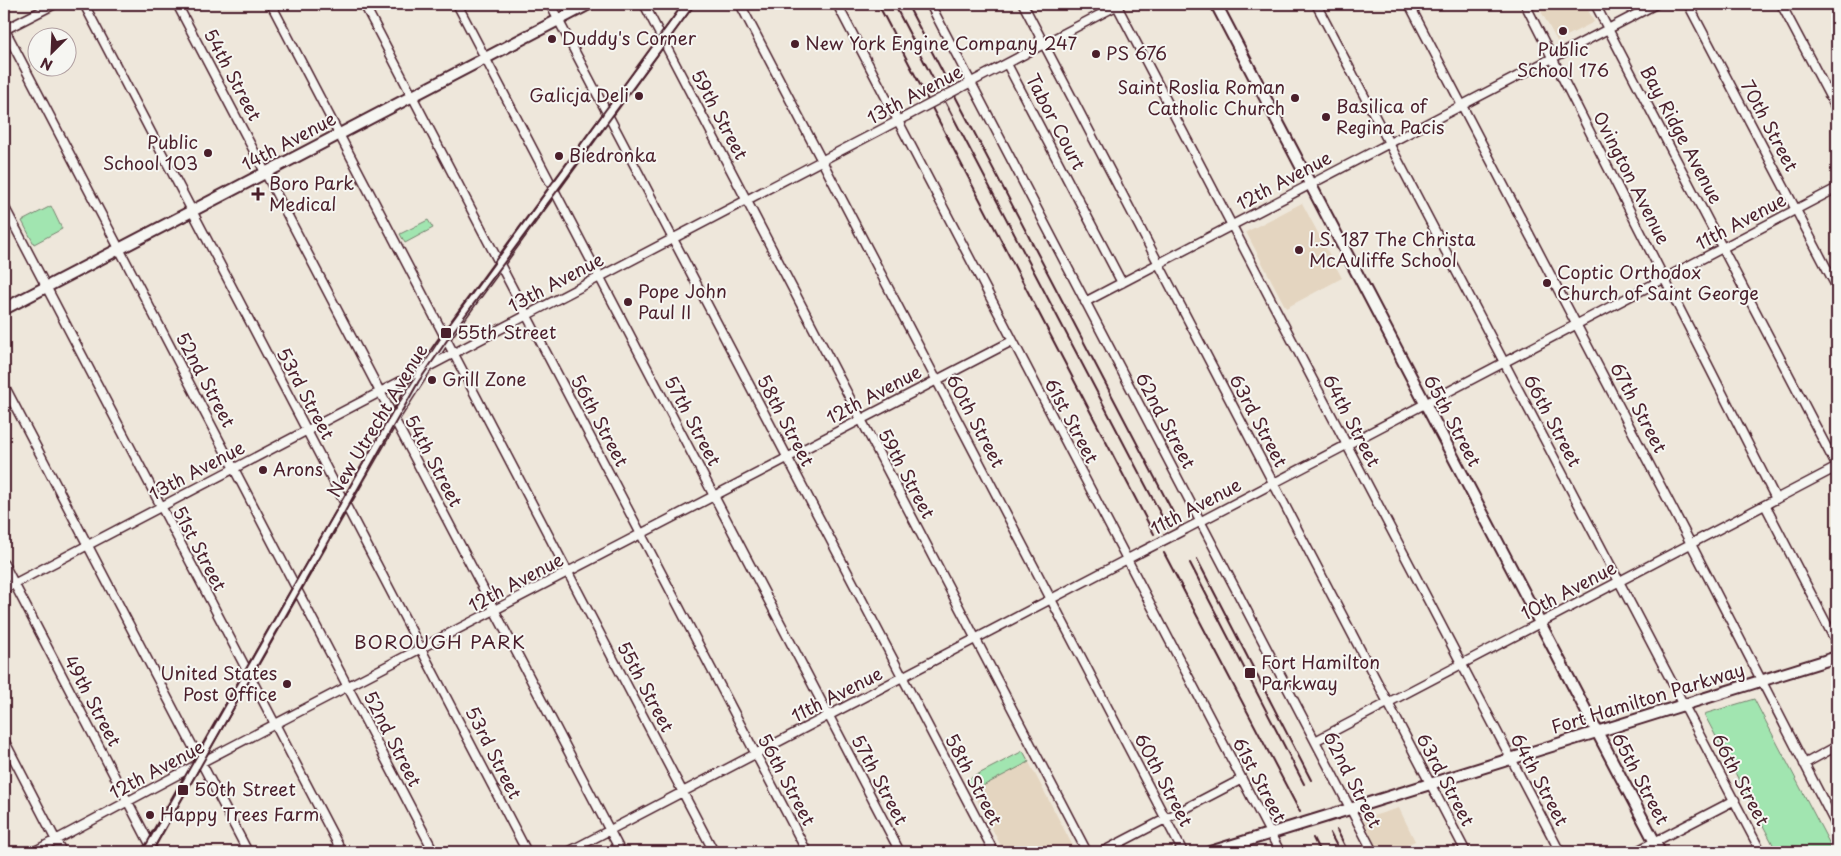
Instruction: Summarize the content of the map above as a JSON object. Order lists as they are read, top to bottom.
{
  "streets": {
    "main road": ["14th Avenue", "65th Street", "Fort Hamilton Parkway"],
    "street": [
      "54th Street",
      "13th Avenue",
      "59th Street",
      "Tabor Court",
      "70th Street",
      "Bay Ridge Avenue",
      "Ovington Avenue",
      "12th Avenue",
      "11th Avenue",
      "52nd Street",
      "53rd Street",
      "67th Street",
      "New Utrecht Avenue",
      "56th Street",
      "57th Street",
      "58th Street",
      "60th Street",
      "61st Street",
      "62nd Street",
      "63rd Street",
      "64th Street",
      "66th Street",
      "51st Street",
      "10th Avenue",
      "55th Street",
      "49th Street"
    ]
  },
  "crossings": [
    ["54th Street", "13th Avenue"],
    ["54th Street", "14th Avenue"],
    ["54th Street", "12th Avenue"],
    ["54th Street", "11th Avenue"],
    ["54th Street", "New Utrecht Avenue"],
    ["13th Avenue", "59th Street"],
    ["13th Avenue", "Tabor Court"],
    ["13th Avenue", "52nd Street"],
    ["13th Avenue", "53rd Street"],
    ["13th Avenue", "New Utrecht Avenue"],
    ["13th Avenue", "56th Street"],
    ["13th Avenue", "57th Street"],
    ["13th Avenue", "58th Street"],
    ["13th Avenue", "60th Street"],
    ["13th Avenue", "61st Street"],
    ["13th Avenue", "62nd Street"],
    ["13th Avenue", "63rd Street"],
    ["13th Avenue", "64th Street"],
    ["13th Avenue", "51st Street"],
    ["13th Avenue", "55th Street"],
    ["13th Avenue", "49th Street"],
    ["59th Street", "12th Avenue"],
    ["59th Street", "11th Avenue"],
    ["59th Street", "New Utrecht Avenue"],
    ["Tabor Court", "12th Avenue"],
    ["70th Street", "11th Avenue"],
    ["Bay Ridge Avenue", "12th Avenue"],
    ["Bay Ridge Avenue", "11th Avenue"],
    ["Bay Ridge Avenue", "10th Avenue"],
    ["14th Avenue", "52nd Street"],
    ["14th Avenue", "53rd Street"],
    ["14th Avenue", "56th Street"],
    ["14th Avenue", "57th Street"],
    ["14th Avenue", "58th Street"],
    ["14th Avenue", "51st Street"],
    ["14th Avenue", "55th Street"],
    ["Ovington Avenue", "12th Avenue"],
    ["Ovington Avenue", "11th Avenue"],
    ["Ovington Avenue", "10th Avenue"],
    ["12th Avenue", "52nd Street"],
    ["12th Avenue", "53rd Street"],
    ["12th Avenue", "67th Street"],
    ["12th Avenue", "New Utrecht Avenue"],
    ["12th Avenue", "56th Street"],
    ["12th Avenue", "57th Street"],
    ["12th Avenue", "58th Street"],
    ["12th Avenue", "60th Street"],
    ["12th Avenue", "61st Street"],
    ["12th Avenue", "62nd Street"],
    ["12th Avenue", "63rd Street"],
    ["12th Avenue", "64th Street"],
    ["12th Avenue", "65th Street"],
    ["12th Avenue", "66th Street"],
    ["12th Avenue", "51st Street"],
    ["12th Avenue", "55th Street"],
    ["12th Avenue", "49th Street"],
    ["11th Avenue", "67th Street"],
    ["11th Avenue", "56th Street"],
    ["11th Avenue", "57th Street"],
    ["11th Avenue", "58th Street"],
    ["11th Avenue", "60th Street"],
    ["11th Avenue", "61st Street"],
    ["11th Avenue", "62nd Street"],
    ["11th Avenue", "63rd Street"],
    ["11th Avenue", "64th Street"],
    ["11th Avenue", "65th Street"],
    ["11th Avenue", "66th Street"],
    ["11th Avenue", "55th Street"],
    ["52nd Street", "New Utrecht Avenue"],
    ["53rd Street", "New Utrecht Avenue"],
    ["67th Street", "10th Avenue"],
    ["67th Street", "Fort Hamilton Parkway"],
    ["New Utrecht Avenue", "56th Street"],
    ["New Utrecht Avenue", "57th Street"],
    ["New Utrecht Avenue", "58th Street"],
    ["New Utrecht Avenue", "51st Street"],
    ["New Utrecht Avenue", "55th Street"],
    ["New Utrecht Avenue", "49th Street"],
    ["61st Street", "Fort Hamilton Parkway"],
    ["62nd Street", "10th Avenue"],
    ["62nd Street", "Fort Hamilton Parkway"],
    ["63rd Street", "10th Avenue"],
    ["63rd Street", "Fort Hamilton Parkway"],
    ["64th Street", "10th Avenue"],
    ["64th Street", "Fort Hamilton Parkway"],
    ["65th Street", "10th Avenue"],
    ["65th Street", "Fort Hamilton Parkway"],
    ["66th Street", "10th Avenue"],
    ["66th Street", "Fort Hamilton Parkway"]
  ],
  "districts": ["BOROUGH PARK"],
  "places": {
    "other": [
      "Public School 176",
      "Duddy's Corner",
      "New York Engine Company 247",
      "PS 676",
      "Galicja Deli",
      "Saint Roslia Roman Catholic Church",
      "Basilica of Regina Pacis",
      "Public School 103",
      "Biedronka",
      "I.S. 187 The Christa McAuliffe School",
      "Coptic Orthodox Church of Saint George",
      "Pope John Paul II",
      "Grill Zone",
      "Arons",
      "United States Post Office",
      "Happy Trees Farm"
    ],
    "health": ["Boro Park Medical"],
    "transit": ["55th Street", "Fort Hamilton Parkway", "50th Street"]
  },
  "north": "bottom left"
}
